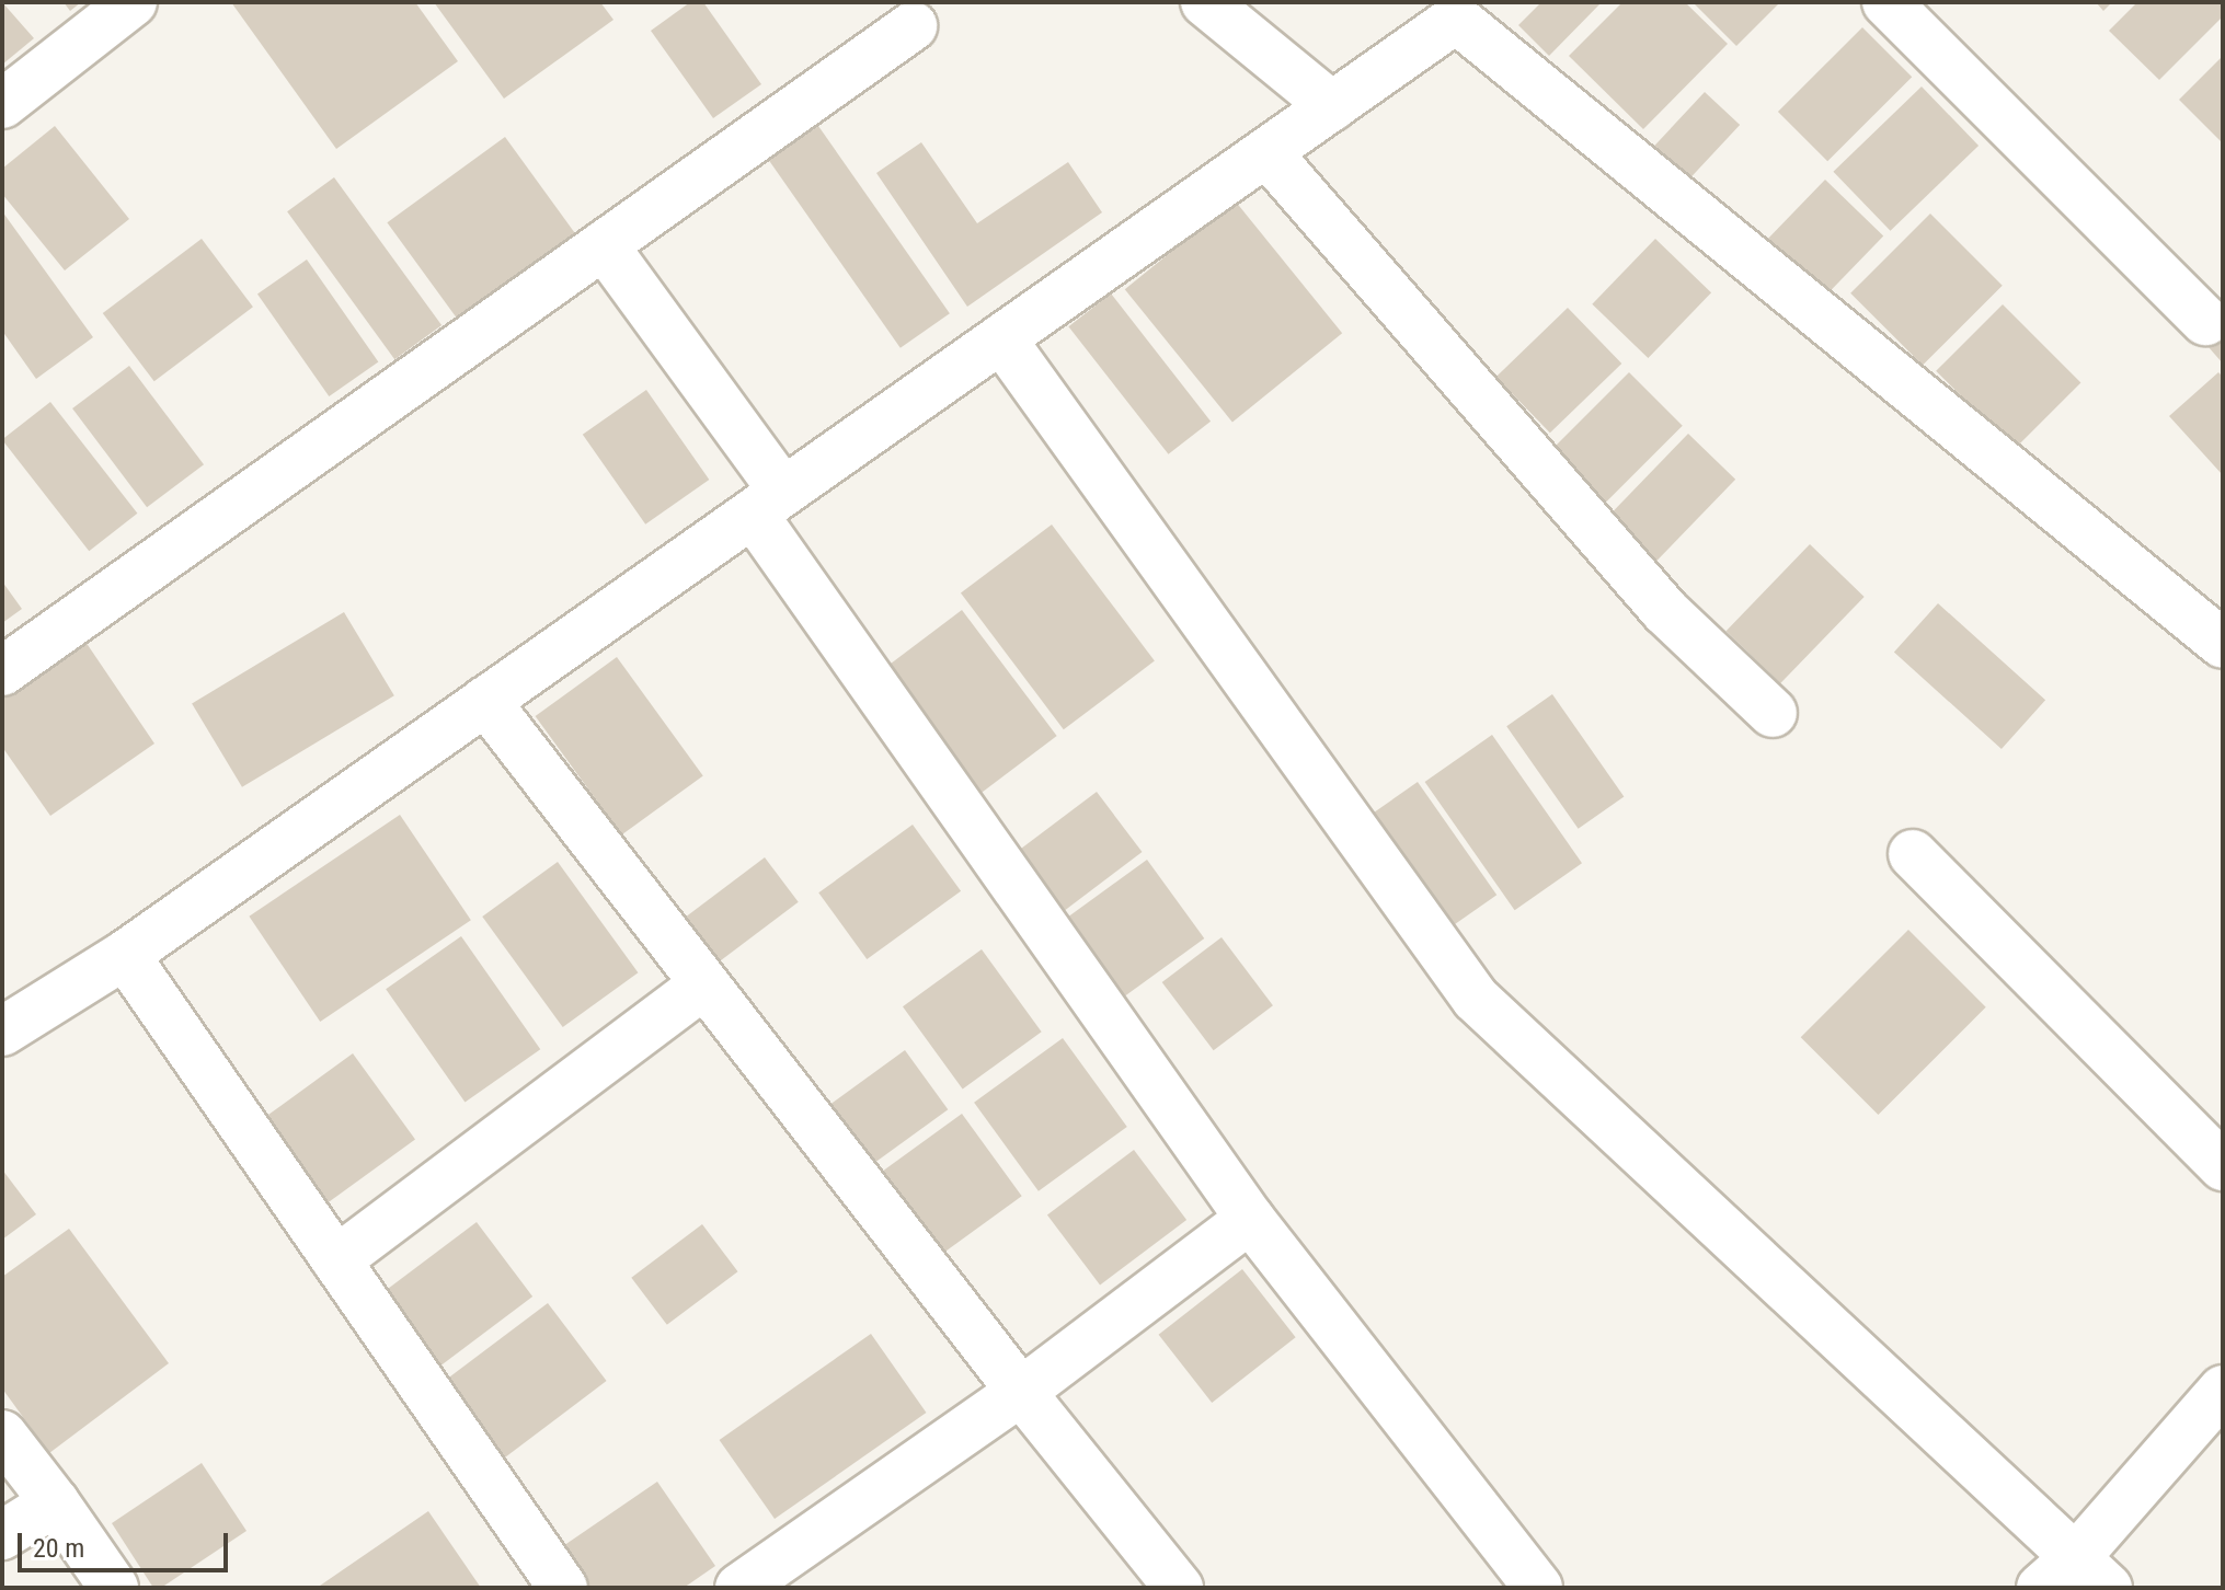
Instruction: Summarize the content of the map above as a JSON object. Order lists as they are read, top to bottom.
{
  "scale_bar": "20 m"
}
